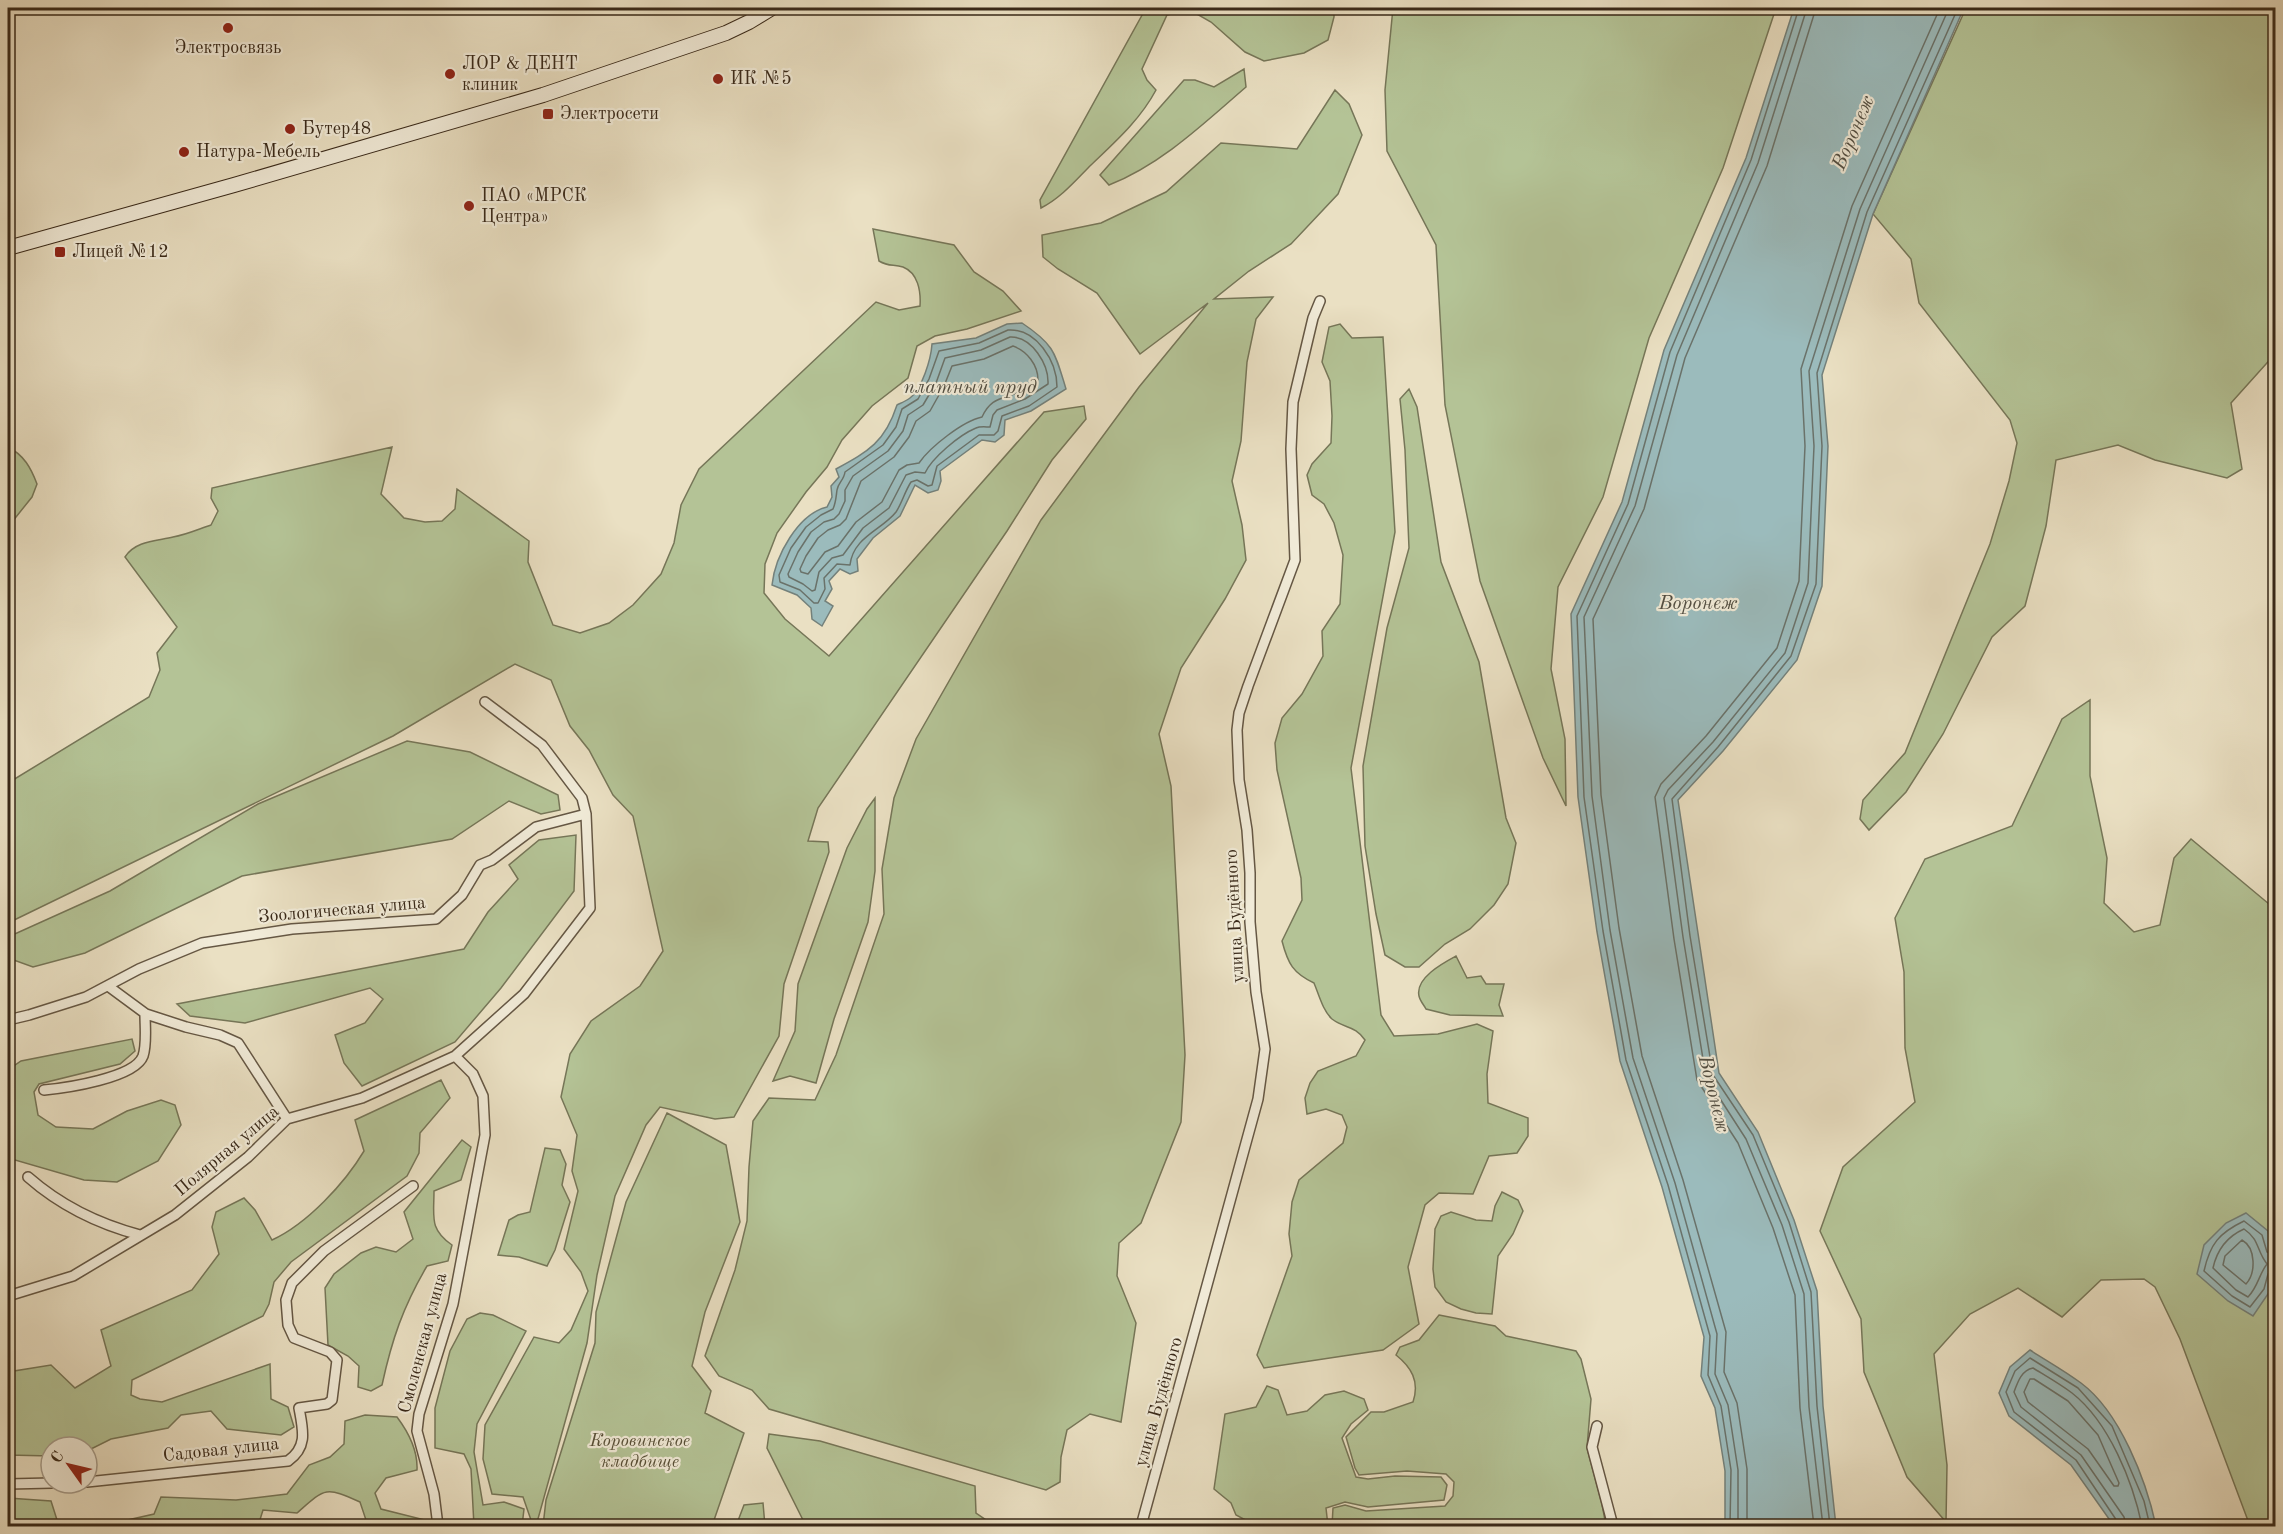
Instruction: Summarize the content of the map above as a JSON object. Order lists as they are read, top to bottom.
{
  "streets": {
    "street": [
      "Зоологическая улица",
      "улица Будённого",
      "Полярная улица",
      "Смоленская улица",
      "Садовая улица"
    ]
  },
  "crossings": [
    ["Зоологическая улица", "Полярная улица"],
    ["Полярная улица", "Смоленская улица"]
  ],
  "water": ["Воронеж", "платный пруд"],
  "parks": ["Коровинское кладбище"],
  "places": {
    "other": [
      "Электросвязь",
      "ЛОР & ДЕНТ клиник",
      "ИК №5",
      "Бутер48",
      "Натура-Мебель",
      "ПАО «МРСК Центра»"
    ],
    "transit": ["Электросети", "Лицей №12"]
  },
  "north": "top left"
}
